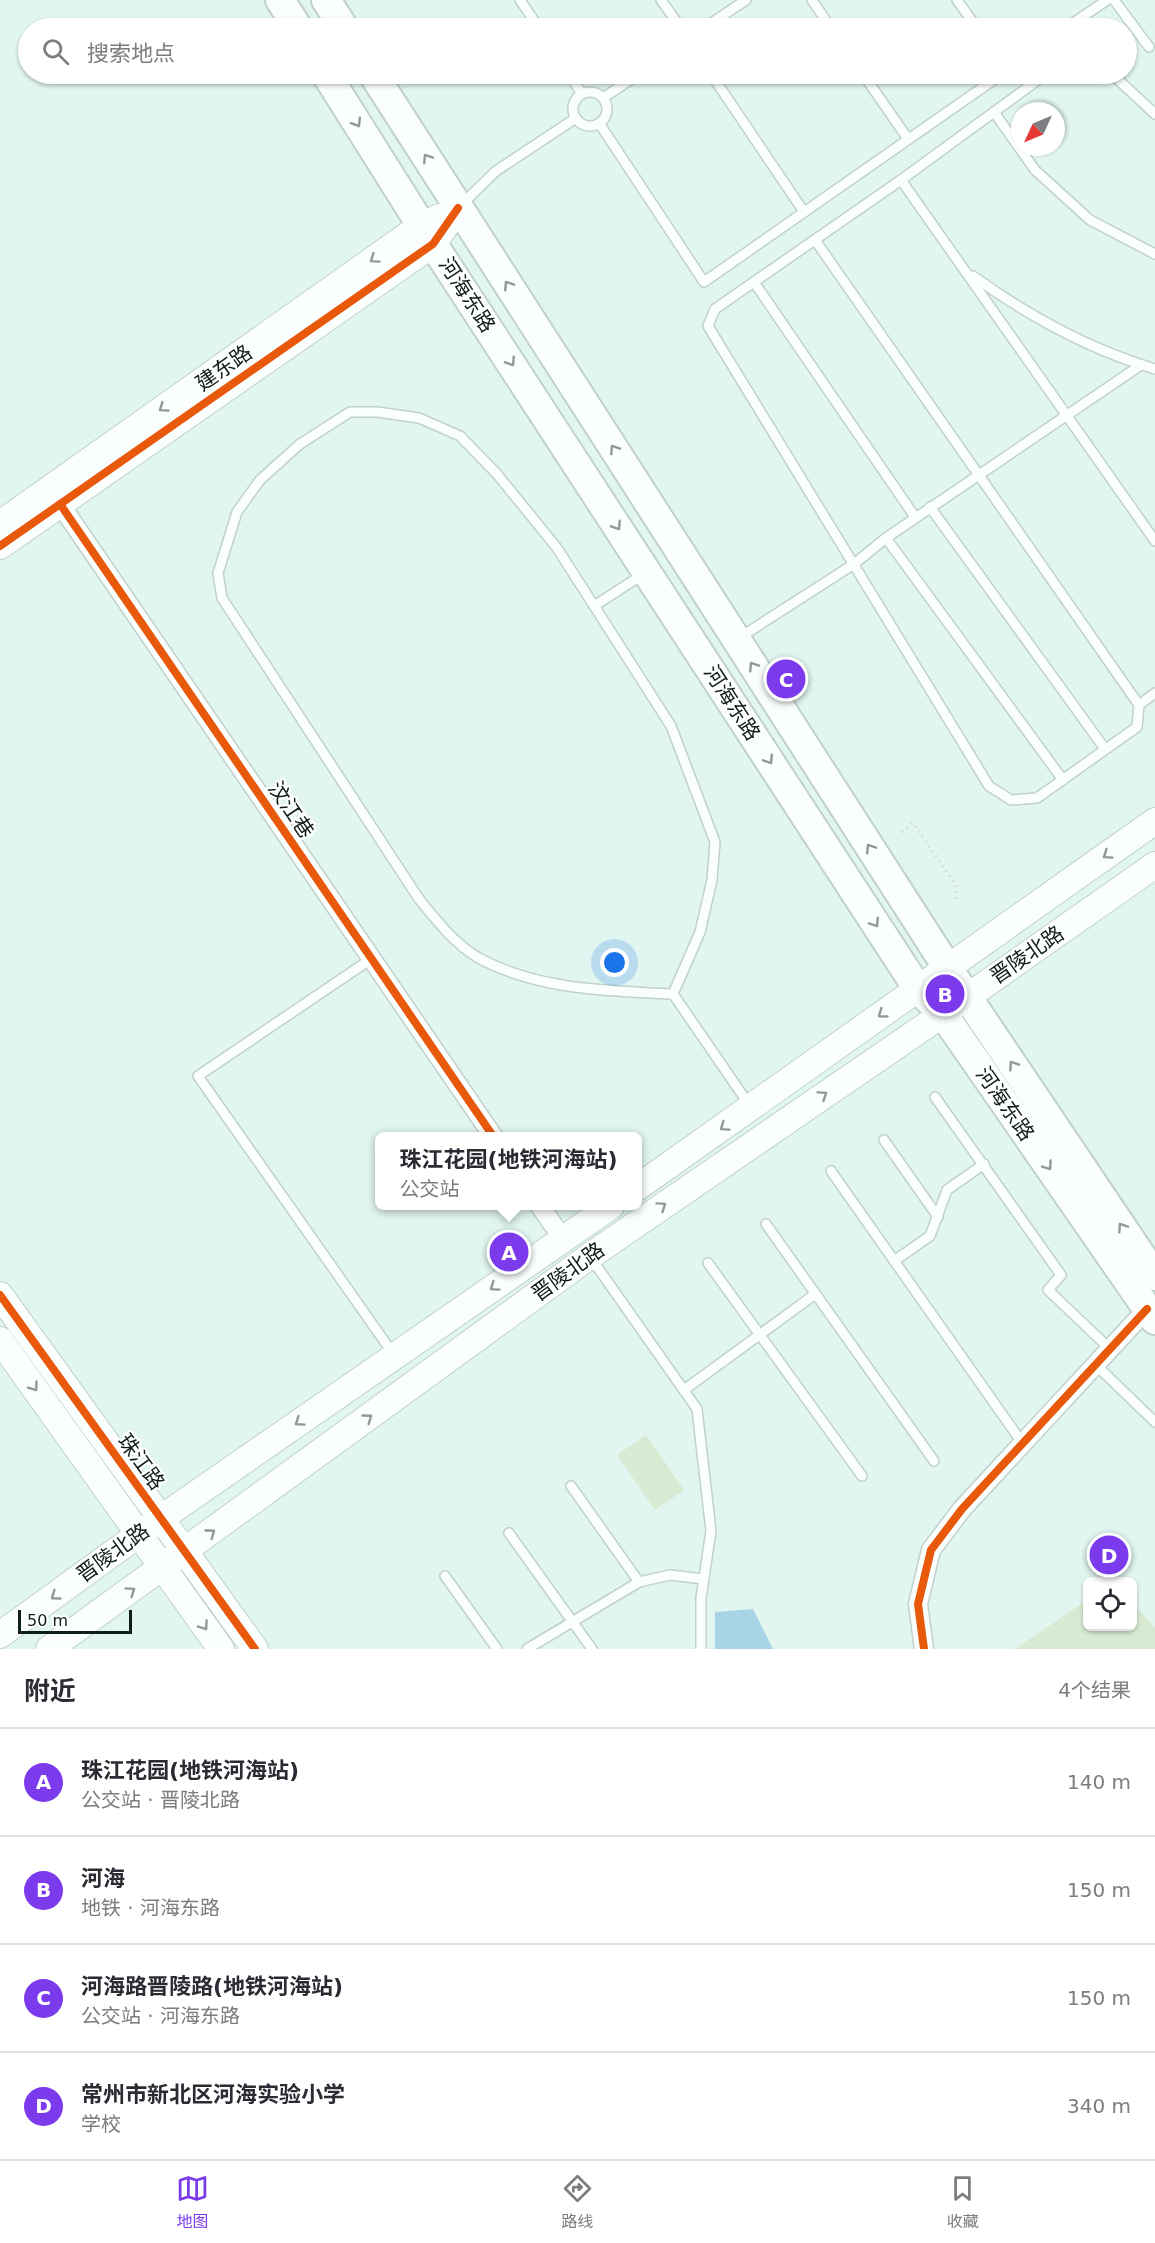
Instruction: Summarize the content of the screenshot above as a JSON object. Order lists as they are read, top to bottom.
{
  "streets": {
    "main road": [
      "河海东路",
      "建东路",
      "晋陵北路",
      "珠江路"
    ],
    "street": ["汶江巷"]
  },
  "crossings": [
    ["河海东路", "建东路"],
    ["河海东路", "晋陵北路"],
    ["建东路", "汶江巷"],
    ["晋陵北路", "珠江路"]
  ],
  "scale_bar": "50 m",
  "north": "bottom left",
  "page": {
    "search": "搜索地点",
    "pins": [
      "C",
      "B",
      "A",
      "D"
    ],
    "popup": ["珠江花园(地铁河海站)", "公交站"],
    "scale": "50 m",
    "heading": ["附近", "4个结果"],
    "list": [
      {
        "mark": "A",
        "name": "珠江花园(地铁河海站)",
        "note": "公交站 · 晋陵北路",
        "value": "140 m"
      },
      {
        "mark": "B",
        "name": "河海",
        "note": "地铁 · 河海东路",
        "value": "150 m"
      },
      {
        "mark": "C",
        "name": "河海路晋陵路(地铁河海站)",
        "note": "公交站 · 河海东路",
        "value": "150 m"
      },
      {
        "mark": "D",
        "name": "常州市新北区河海实验小学",
        "note": "学校",
        "value": "340 m"
      }
    ],
    "nav": ["地图", "路线", "收藏"]
  }
}
